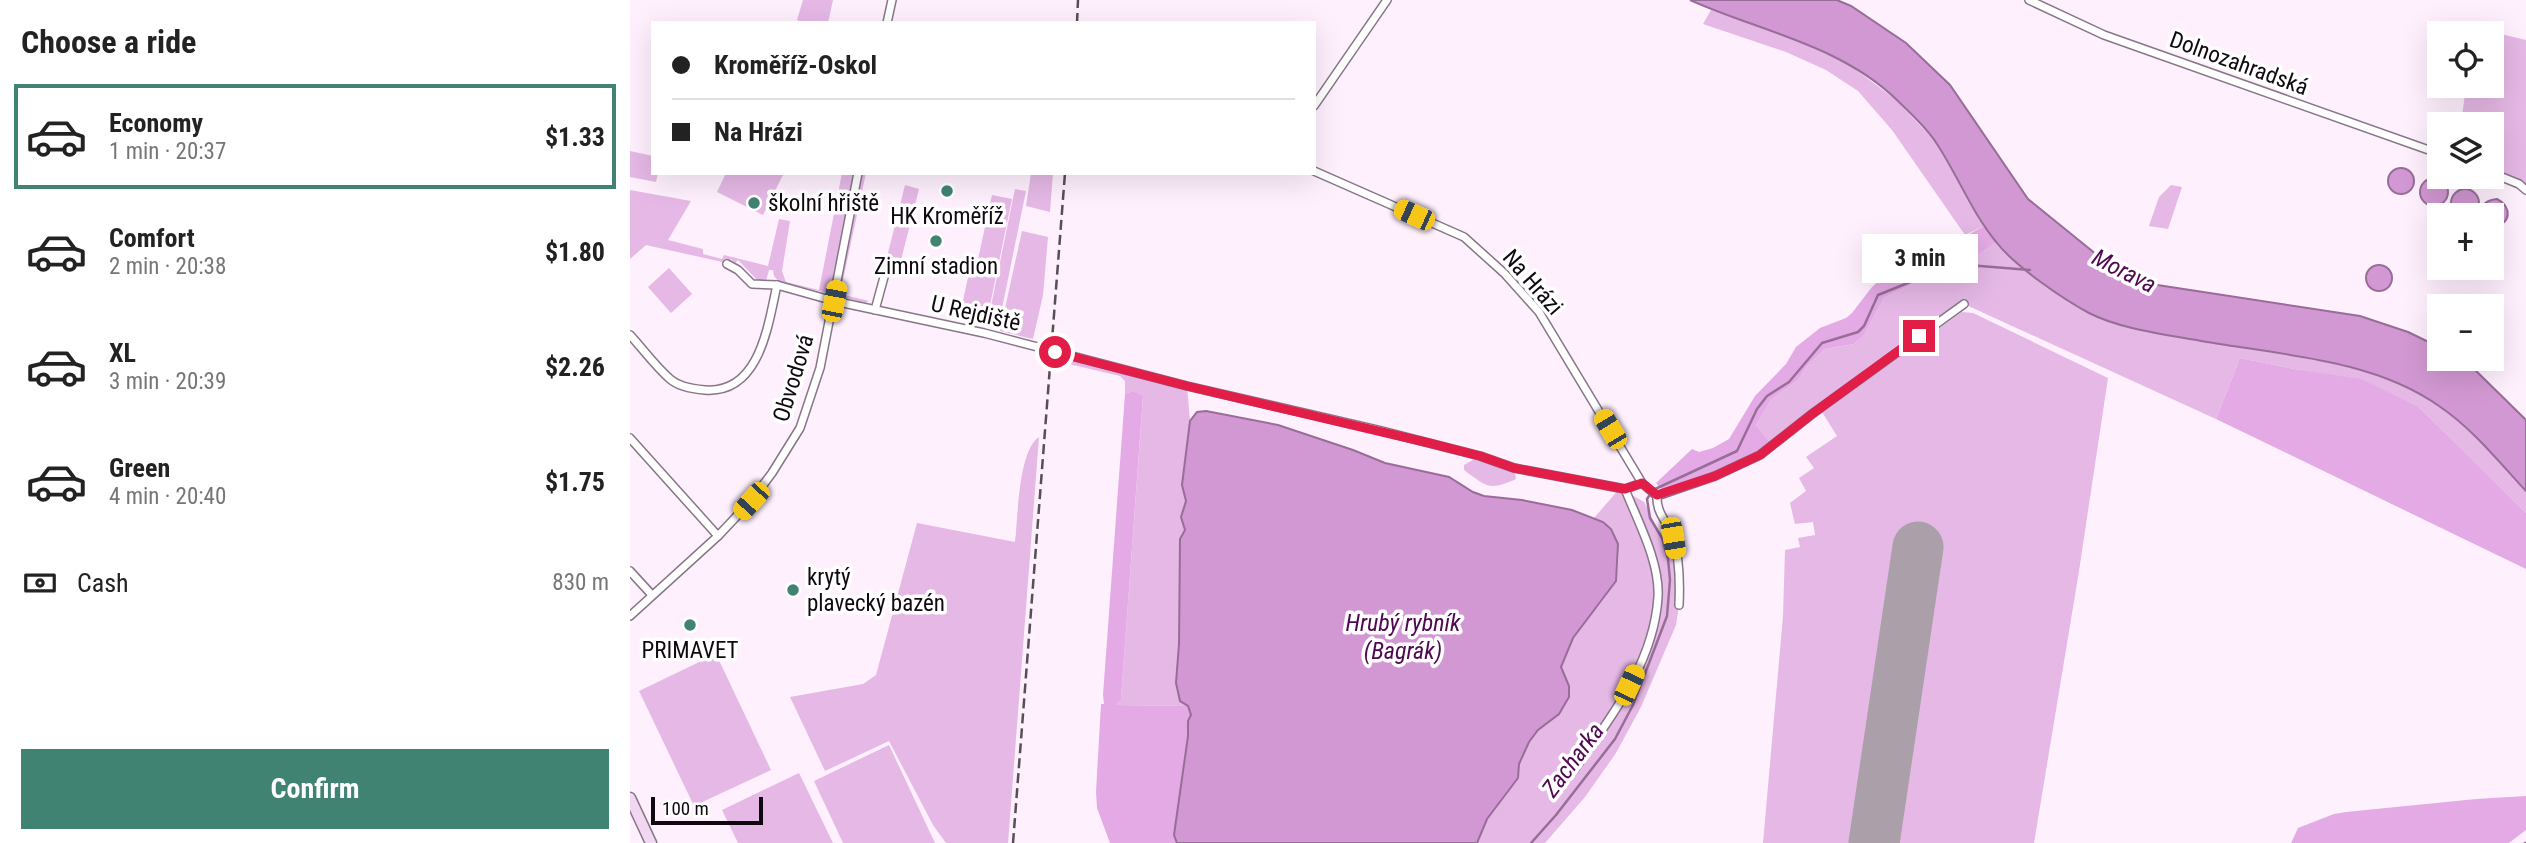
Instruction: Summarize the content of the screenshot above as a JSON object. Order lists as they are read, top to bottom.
{
  "streets": {
    "street": [
      "Dolnozahradská",
      "Na Hrázi",
      "U Rejdiště",
      "Obvodová"
    ]
  },
  "crossings": [
    ["U Rejdiště", "Obvodová"]
  ],
  "water": ["Morava", "Hrubý rybník (Bagrák)", "Zacharka"],
  "places": [
    "HK Kroměříž",
    "školní hřiště",
    "Zimní stadion",
    "krytý plavecký bazén",
    "PRIMAVET"
  ],
  "scale_bar": "100 m",
  "page": {
    "heading": "Choose a ride",
    "map_buttons": ["+", "−"],
    "banner": ["Kroměříž-Oskol", "Na Hrázi"],
    "list": [
      {
        "name": "Economy",
        "note": "1 min · 20:37",
        "value": "$1.33"
      },
      {
        "name": "Comfort",
        "note": "2 min · 20:38",
        "value": "$1.80"
      },
      {
        "name": "XL",
        "note": "3 min · 20:39",
        "value": "$2.26"
      },
      {
        "name": "Green",
        "note": "4 min · 20:40",
        "value": "$1.75"
      }
    ],
    "bubble": "3 min",
    "pay": ["Cash", "830 m"],
    "buttons": "Confirm",
    "scale": "100 m"
  }
}
